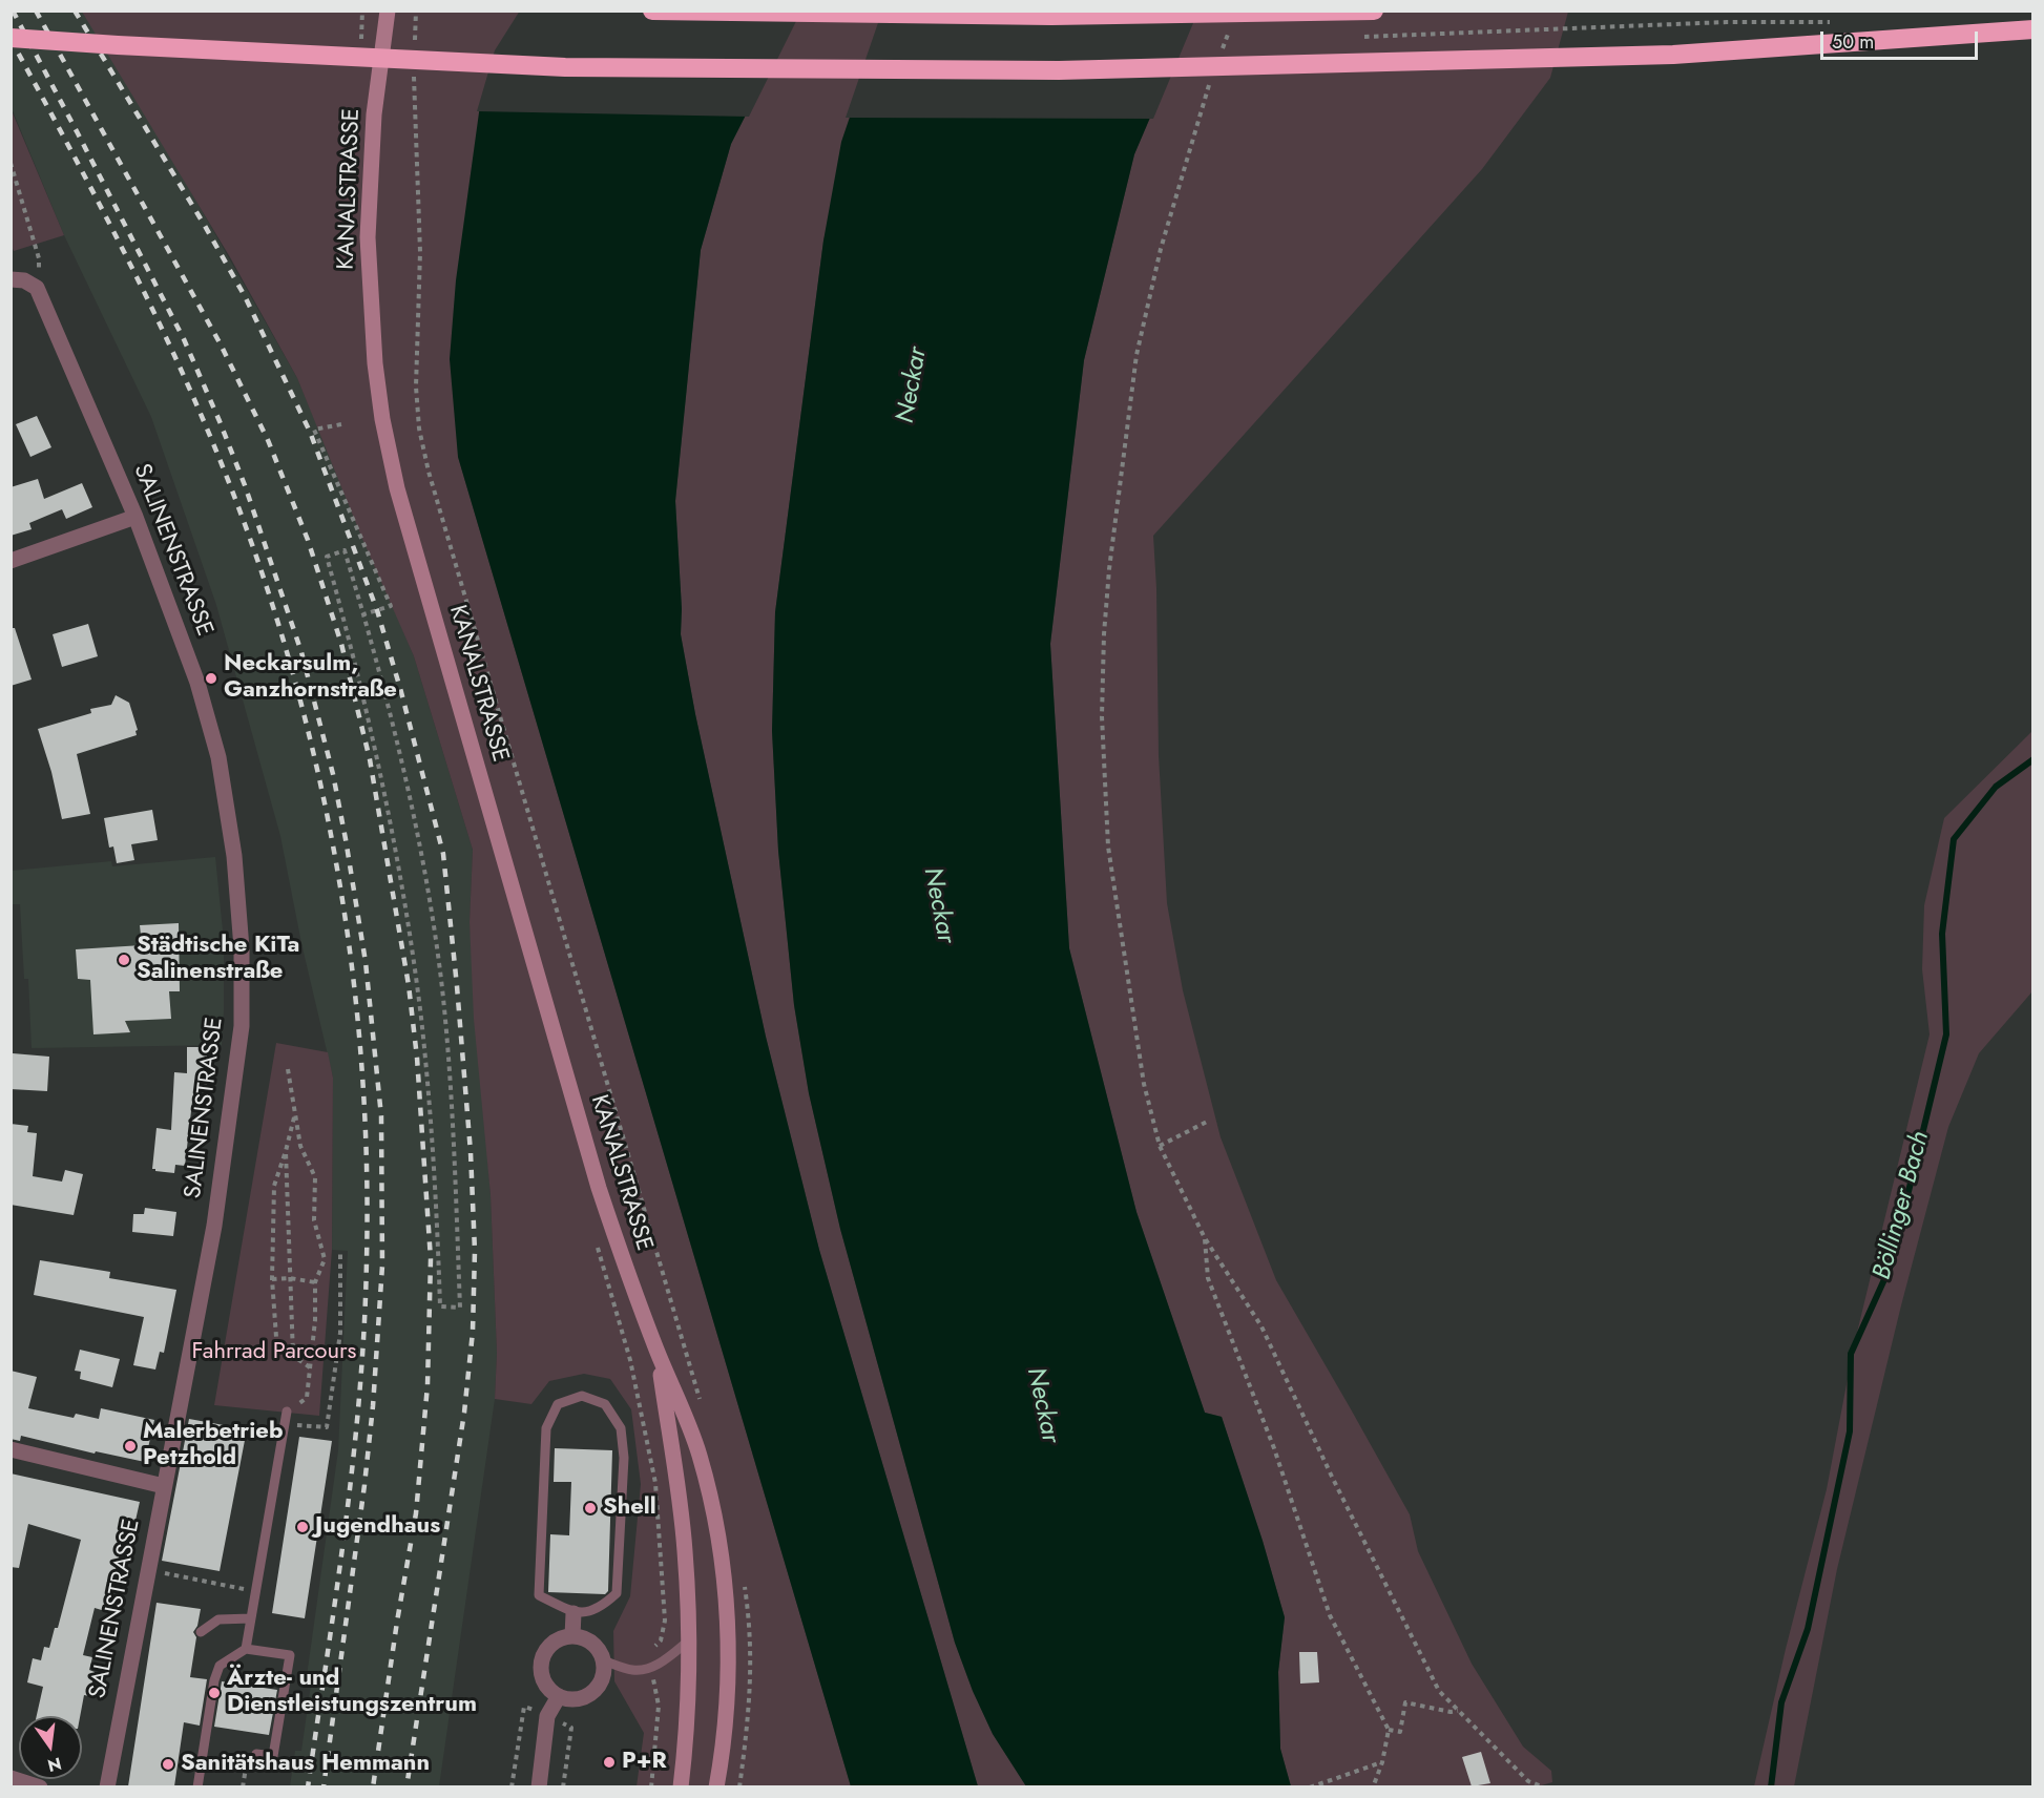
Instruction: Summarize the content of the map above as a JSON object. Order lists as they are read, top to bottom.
{
  "streets": {
    "main road": ["KANALSTRASSE"],
    "street": ["SALINENSTRASSE"]
  },
  "water": ["Neckar", "Böllinger Bach"],
  "parks": ["Fahrrad Parcours"],
  "places": [
    "Neckarsulm, Ganzhornstraße",
    "Städtische KiTa Salinenstraße",
    "Malerbetrieb Petzhold",
    "Shell",
    "Jugendhaus",
    "Ärzte- und Dienstleistungszentrum",
    "P+R",
    "Sanitätshaus Hemmann"
  ],
  "scale_bar": "50 m",
  "north": "bottom"
}
